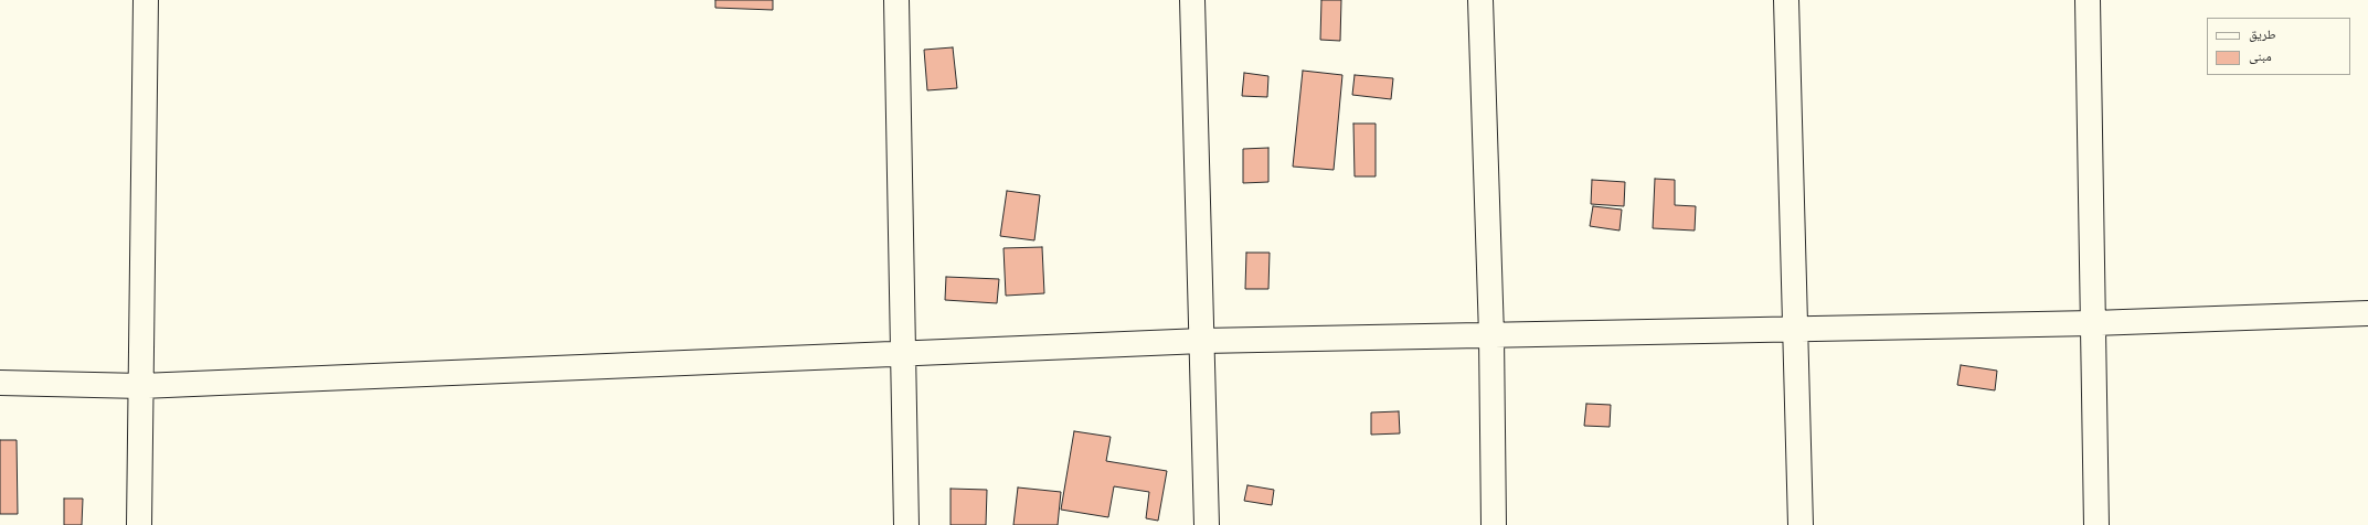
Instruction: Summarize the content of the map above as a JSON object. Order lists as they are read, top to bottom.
{
  "legend": ["طريق", "مبنى"]
}
